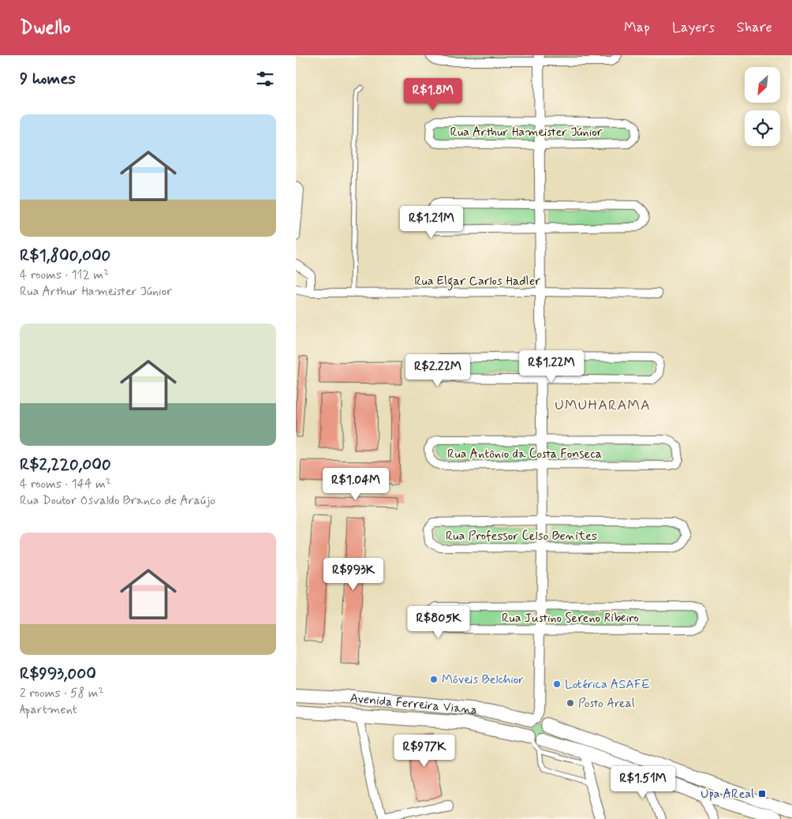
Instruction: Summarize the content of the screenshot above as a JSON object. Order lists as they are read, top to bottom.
{
  "streets": {
    "main road": ["Avenida Ferreira Viana"],
    "street": [
      "Rua Arthur Hameister Júnior",
      "Rua Elgar Carlos Hadler",
      "Rua Antônio da Costa Fonseca",
      "Rua Professor Celso Benites",
      "Rua Justino Sereno Ribeiro"
    ]
  },
  "districts": ["UMUHARAMA"],
  "places": {
    "other": ["Móveis Belchior", "Lotérica ASAFE", "Posto Areal"],
    "transit": ["Upa AReal"]
  },
  "north": "bottom left",
  "page": {
    "header": "Dwello",
    "nav": ["Map", "Layers", "Share"],
    "heading": "9 homes",
    "price": [
      "R$1.8M",
      "R$1.21M",
      "R$1.22M",
      "R$2.22M",
      "R$1.04M",
      "R$993K",
      "R$805K",
      "R$977K",
      "R$1.51M"
    ],
    "list": [
      {
        "name": "R$1,800,000",
        "note": "4 rooms · 112 m² · Rua Arthur Hameister Júnior"
      },
      {
        "name": "R$2,220,000",
        "note": "4 rooms · 144 m² · Rua Doutor Osvaldo Branco de Araújo"
      },
      {
        "name": "R$993,000",
        "note": "2 rooms · 58 m² · Apartment"
      }
    ]
  }
}
